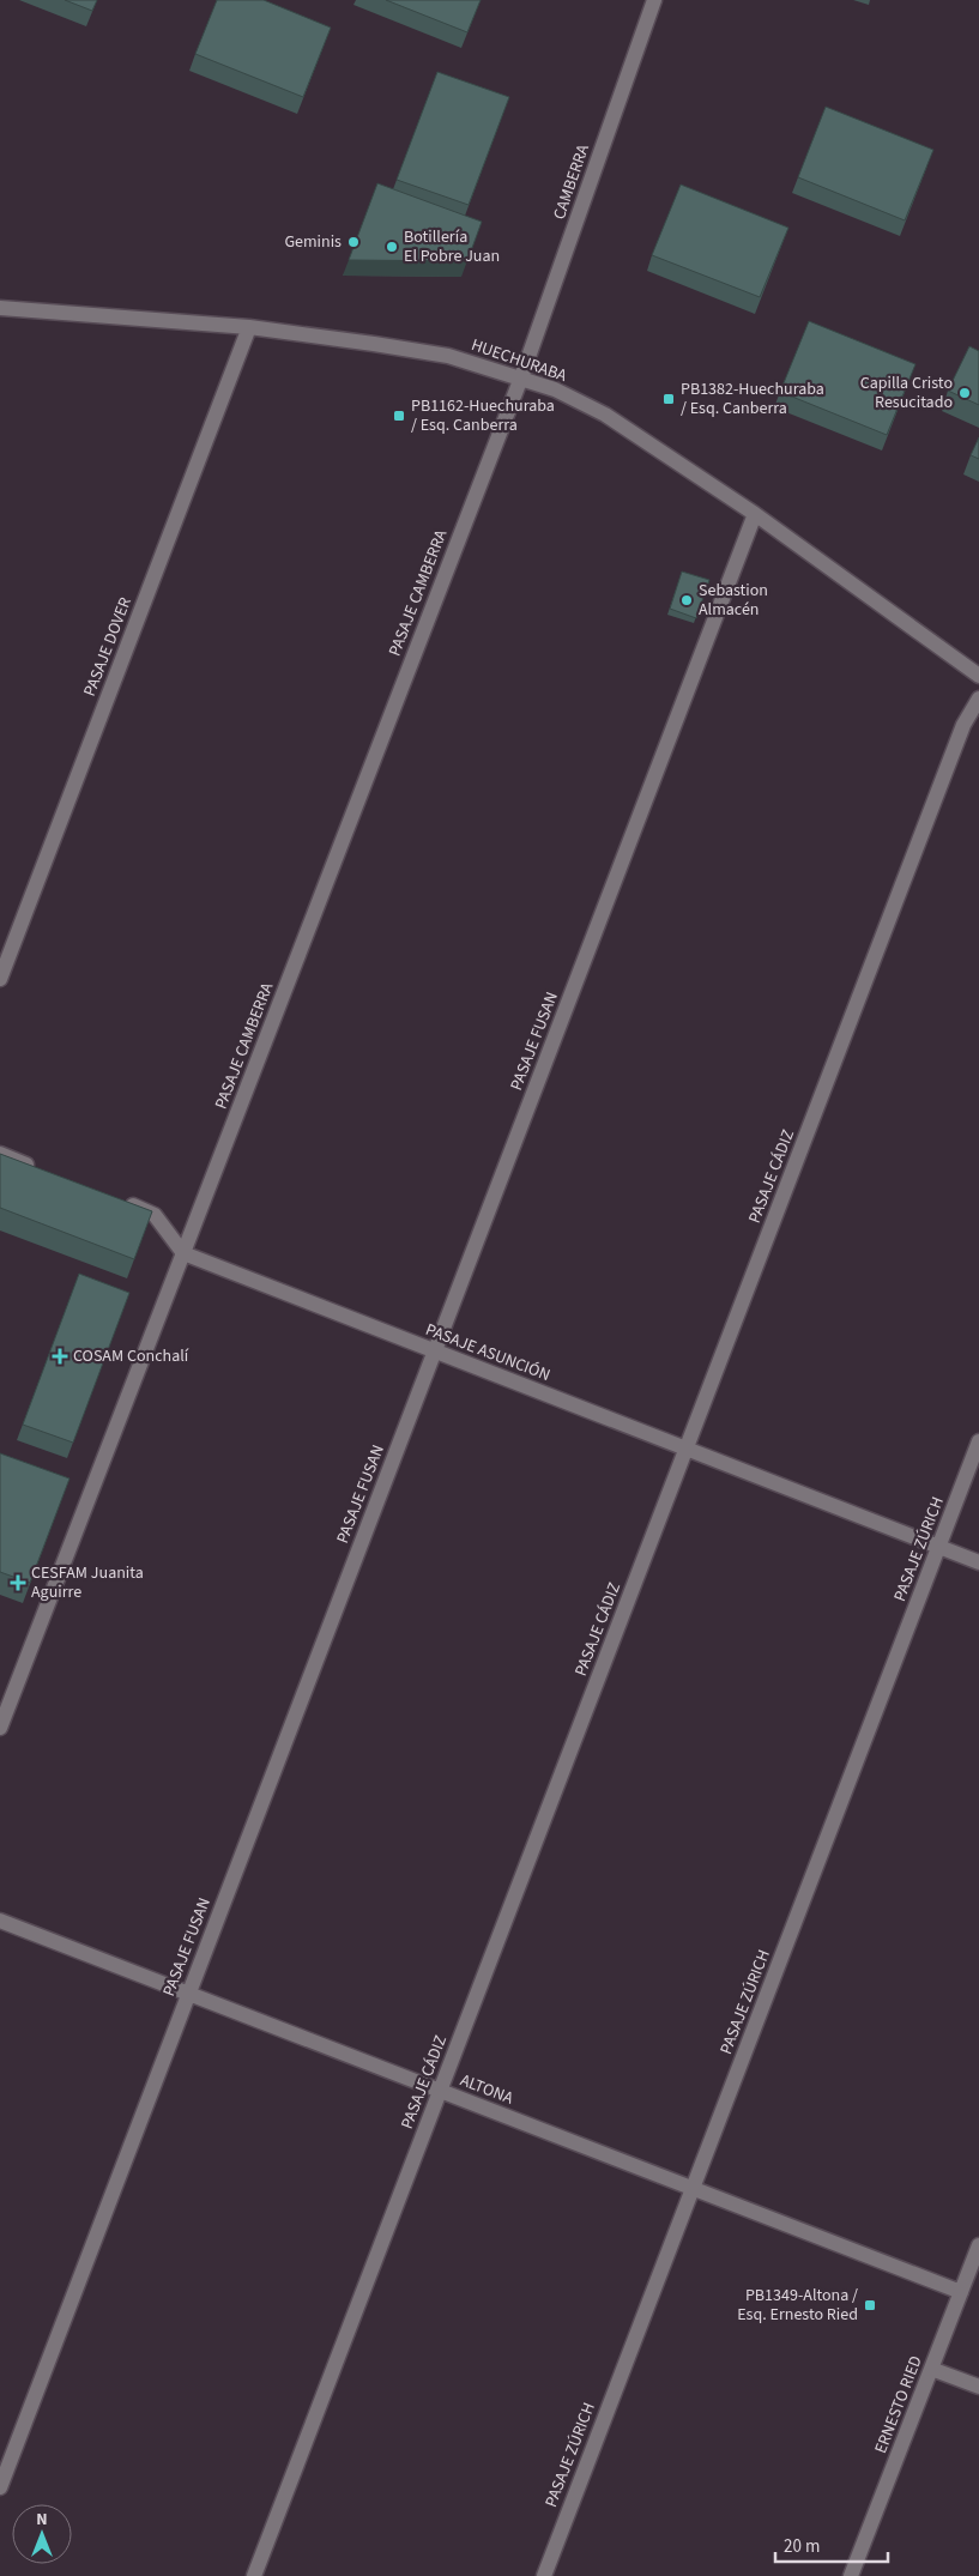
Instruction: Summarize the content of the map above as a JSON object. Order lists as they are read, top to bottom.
{
  "streets": {
    "street": [
      "CAMBERRA",
      "HUECHURABA",
      "PASAJE CAMBERRA",
      "PASAJE DOVER",
      "PASAJE FUSAN",
      "PASAJE CÁDIZ",
      "PASAJE ASUNCIÓN",
      "PASAJE ZÚRICH",
      "ALTONA",
      "ERNESTO RIED"
    ]
  },
  "crossings": [
    ["CAMBERRA", "HUECHURABA"],
    ["CAMBERRA", "PASAJE CAMBERRA"],
    ["HUECHURABA", "PASAJE CAMBERRA"],
    ["HUECHURABA", "PASAJE DOVER"],
    ["HUECHURABA", "PASAJE FUSAN"],
    ["PASAJE CAMBERRA", "PASAJE ASUNCIÓN"],
    ["PASAJE FUSAN", "PASAJE ASUNCIÓN"],
    ["PASAJE FUSAN", "ALTONA"],
    ["PASAJE CÁDIZ", "PASAJE ASUNCIÓN"],
    ["PASAJE CÁDIZ", "ALTONA"],
    ["PASAJE ASUNCIÓN", "PASAJE ZÚRICH"],
    ["PASAJE ZÚRICH", "ALTONA"],
    ["ALTONA", "ERNESTO RIED"]
  ],
  "places": {
    "other": [
      "Geminis",
      "Botillería El Pobre Juan",
      "Capilla Cristo Resucitado",
      "Sebastion Almacén"
    ],
    "transit": ["PB1382-Huechuraba / Esq. Canberra", "PB1162-Huechuraba / Esq. Canberra", "PB1349-Altona / Esq. Ernesto Ried"],
    "health": ["COSAM Conchalí", "CESFAM Juanita Aguirre"]
  },
  "scale_bar": "20 m",
  "north": "top"
}
